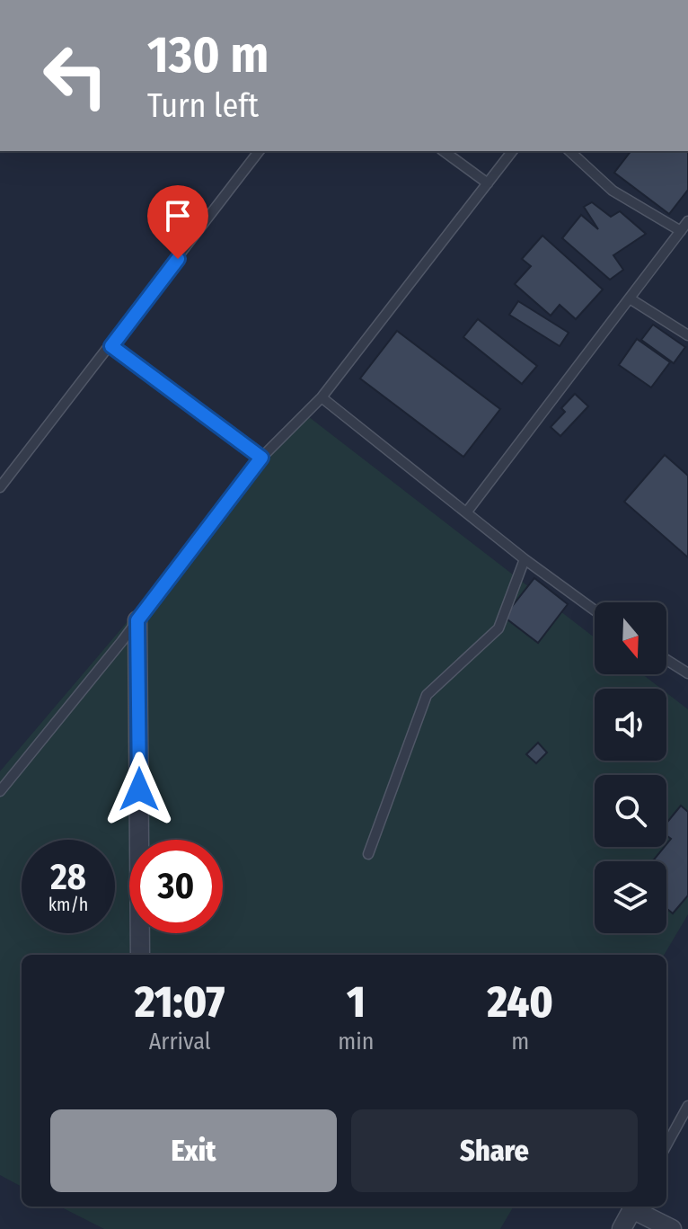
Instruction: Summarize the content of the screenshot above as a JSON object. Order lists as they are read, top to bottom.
{
  "north": "bottom",
  "page": {
    "turn": ["130 m", "Turn left"],
    "speed": "28 km/h",
    "limit": "30",
    "eta": [
      "21:07",
      "Arrival",
      "1",
      "min",
      "240",
      "m"
    ],
    "buttons": ["Exit", "Share"]
  }
}
